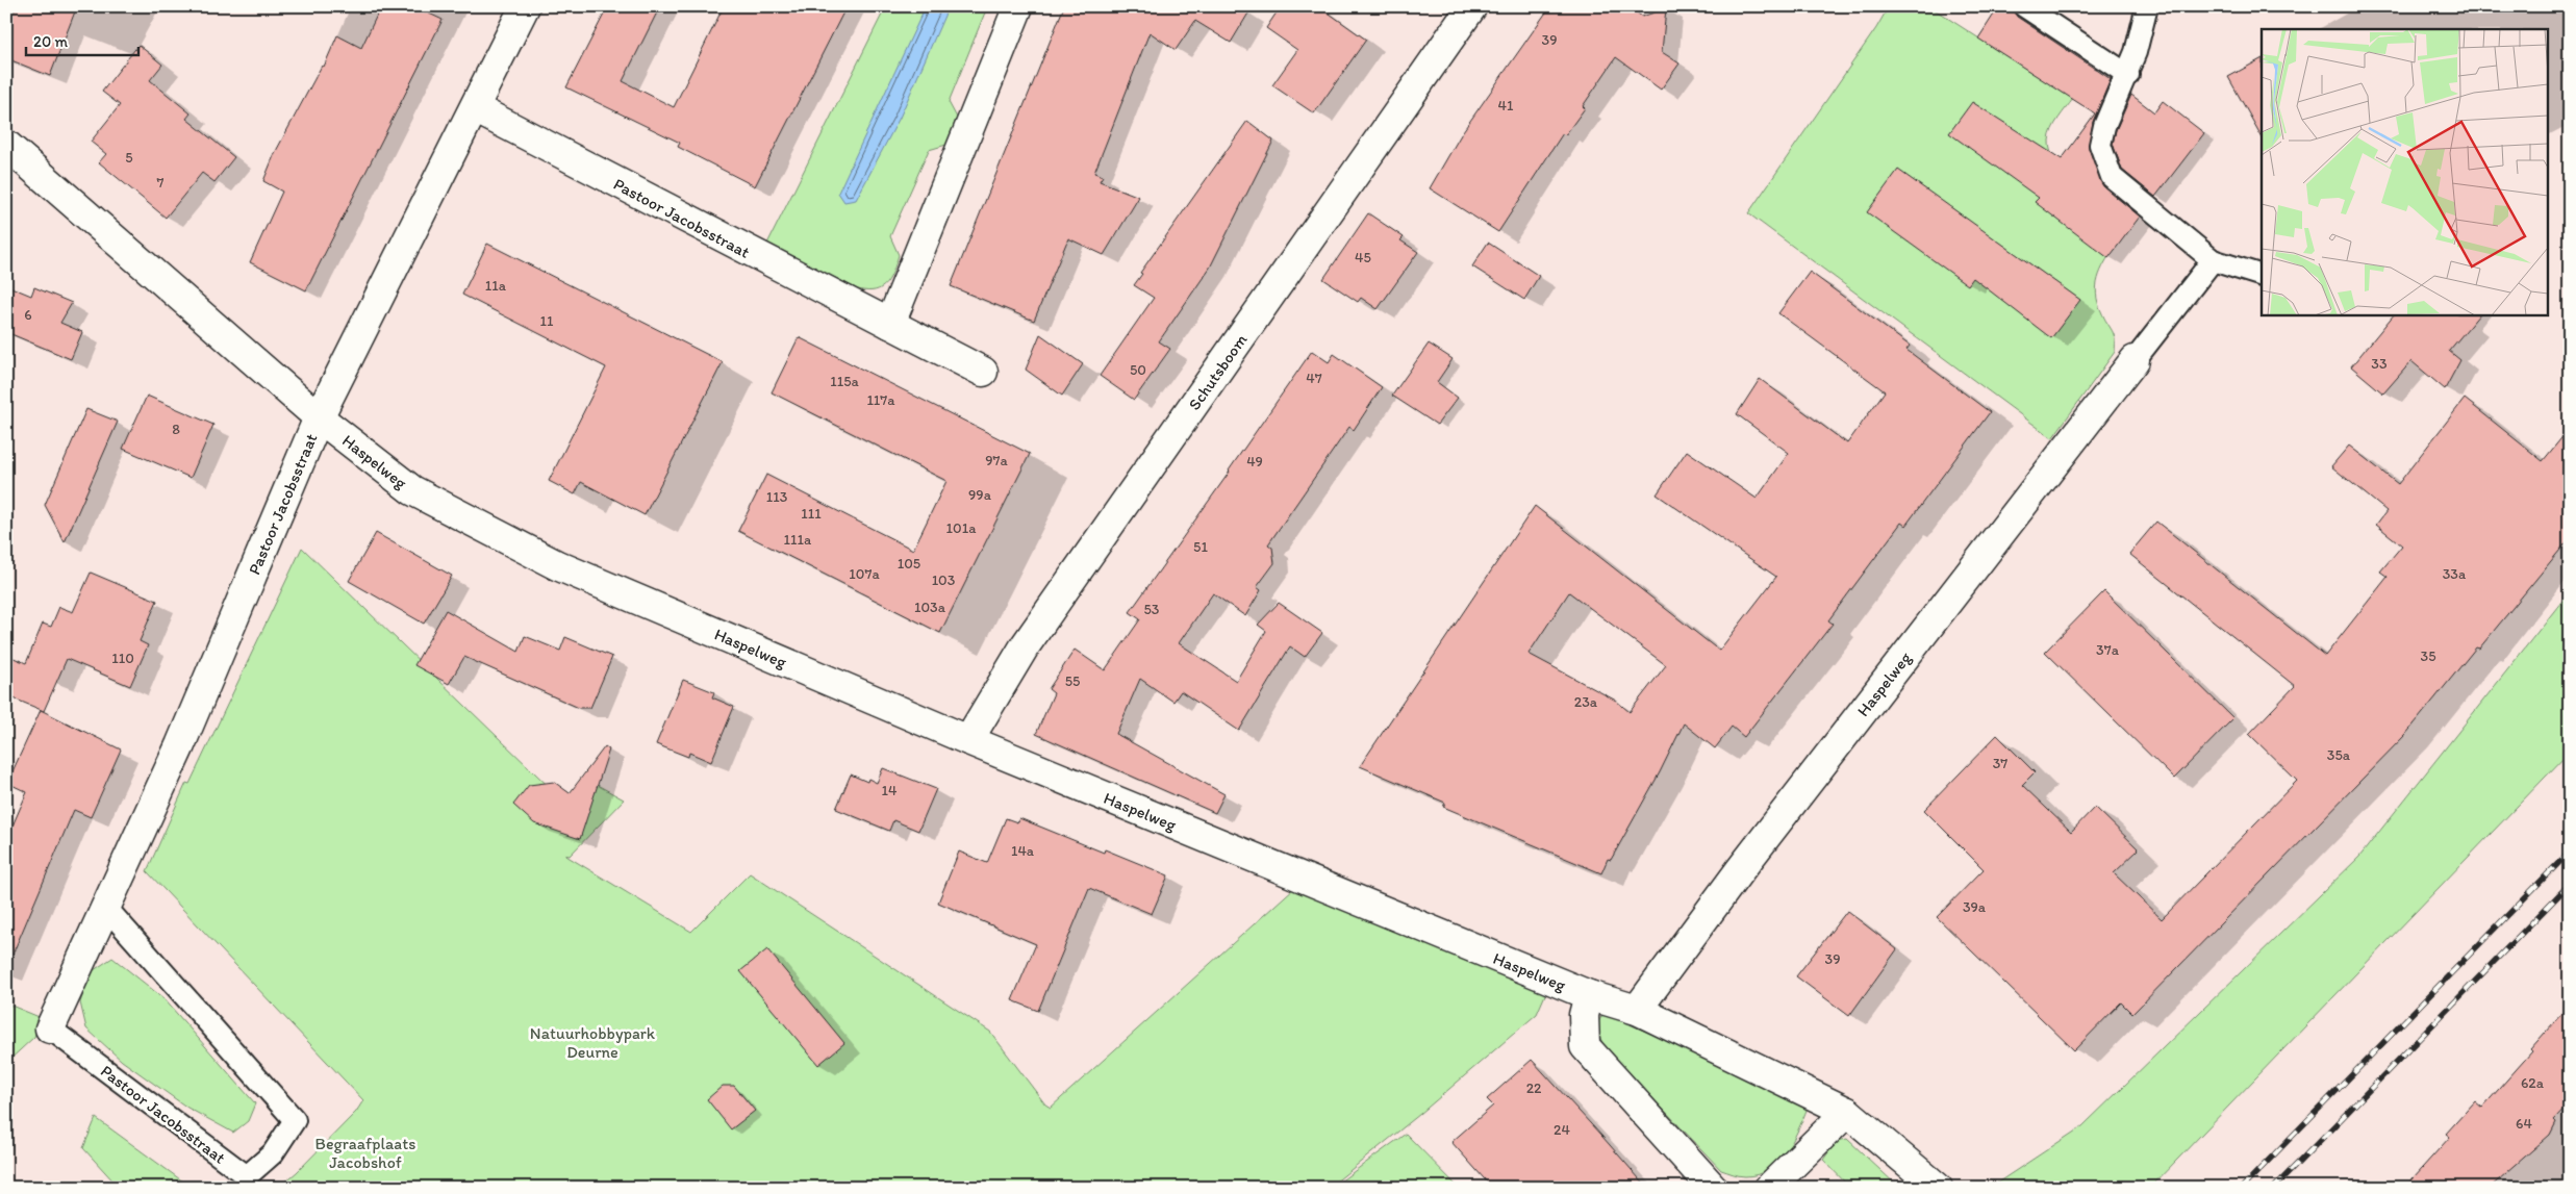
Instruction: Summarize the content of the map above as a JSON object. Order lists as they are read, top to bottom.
{
  "streets": {
    "street": ["Pastoor Jacobsstraat", "Schutsboom", "Haspelweg"]
  },
  "crossings": [
    ["Pastoor Jacobsstraat", "Haspelweg"],
    ["Schutsboom", "Haspelweg"]
  ],
  "parks": ["Natuurhobbypark Deurne", "Begraafplaats Jacobshof"],
  "house_numbers": [
    "39",
    "41",
    "5",
    "7",
    "45",
    "11a",
    "6",
    "11",
    "33",
    "50",
    "47",
    "115a",
    "117a",
    "8",
    "97a",
    "49",
    "99a",
    "113",
    "111",
    "101a",
    "111a",
    "51",
    "105",
    "107a",
    "33a",
    "103",
    "103a",
    "53",
    "37a",
    "35",
    "110",
    "55",
    "23a",
    "35a",
    "37",
    "14",
    "14a",
    "39a",
    "39",
    "62a",
    "22",
    "64",
    "24"
  ],
  "scale_bar": "20 m"
}
